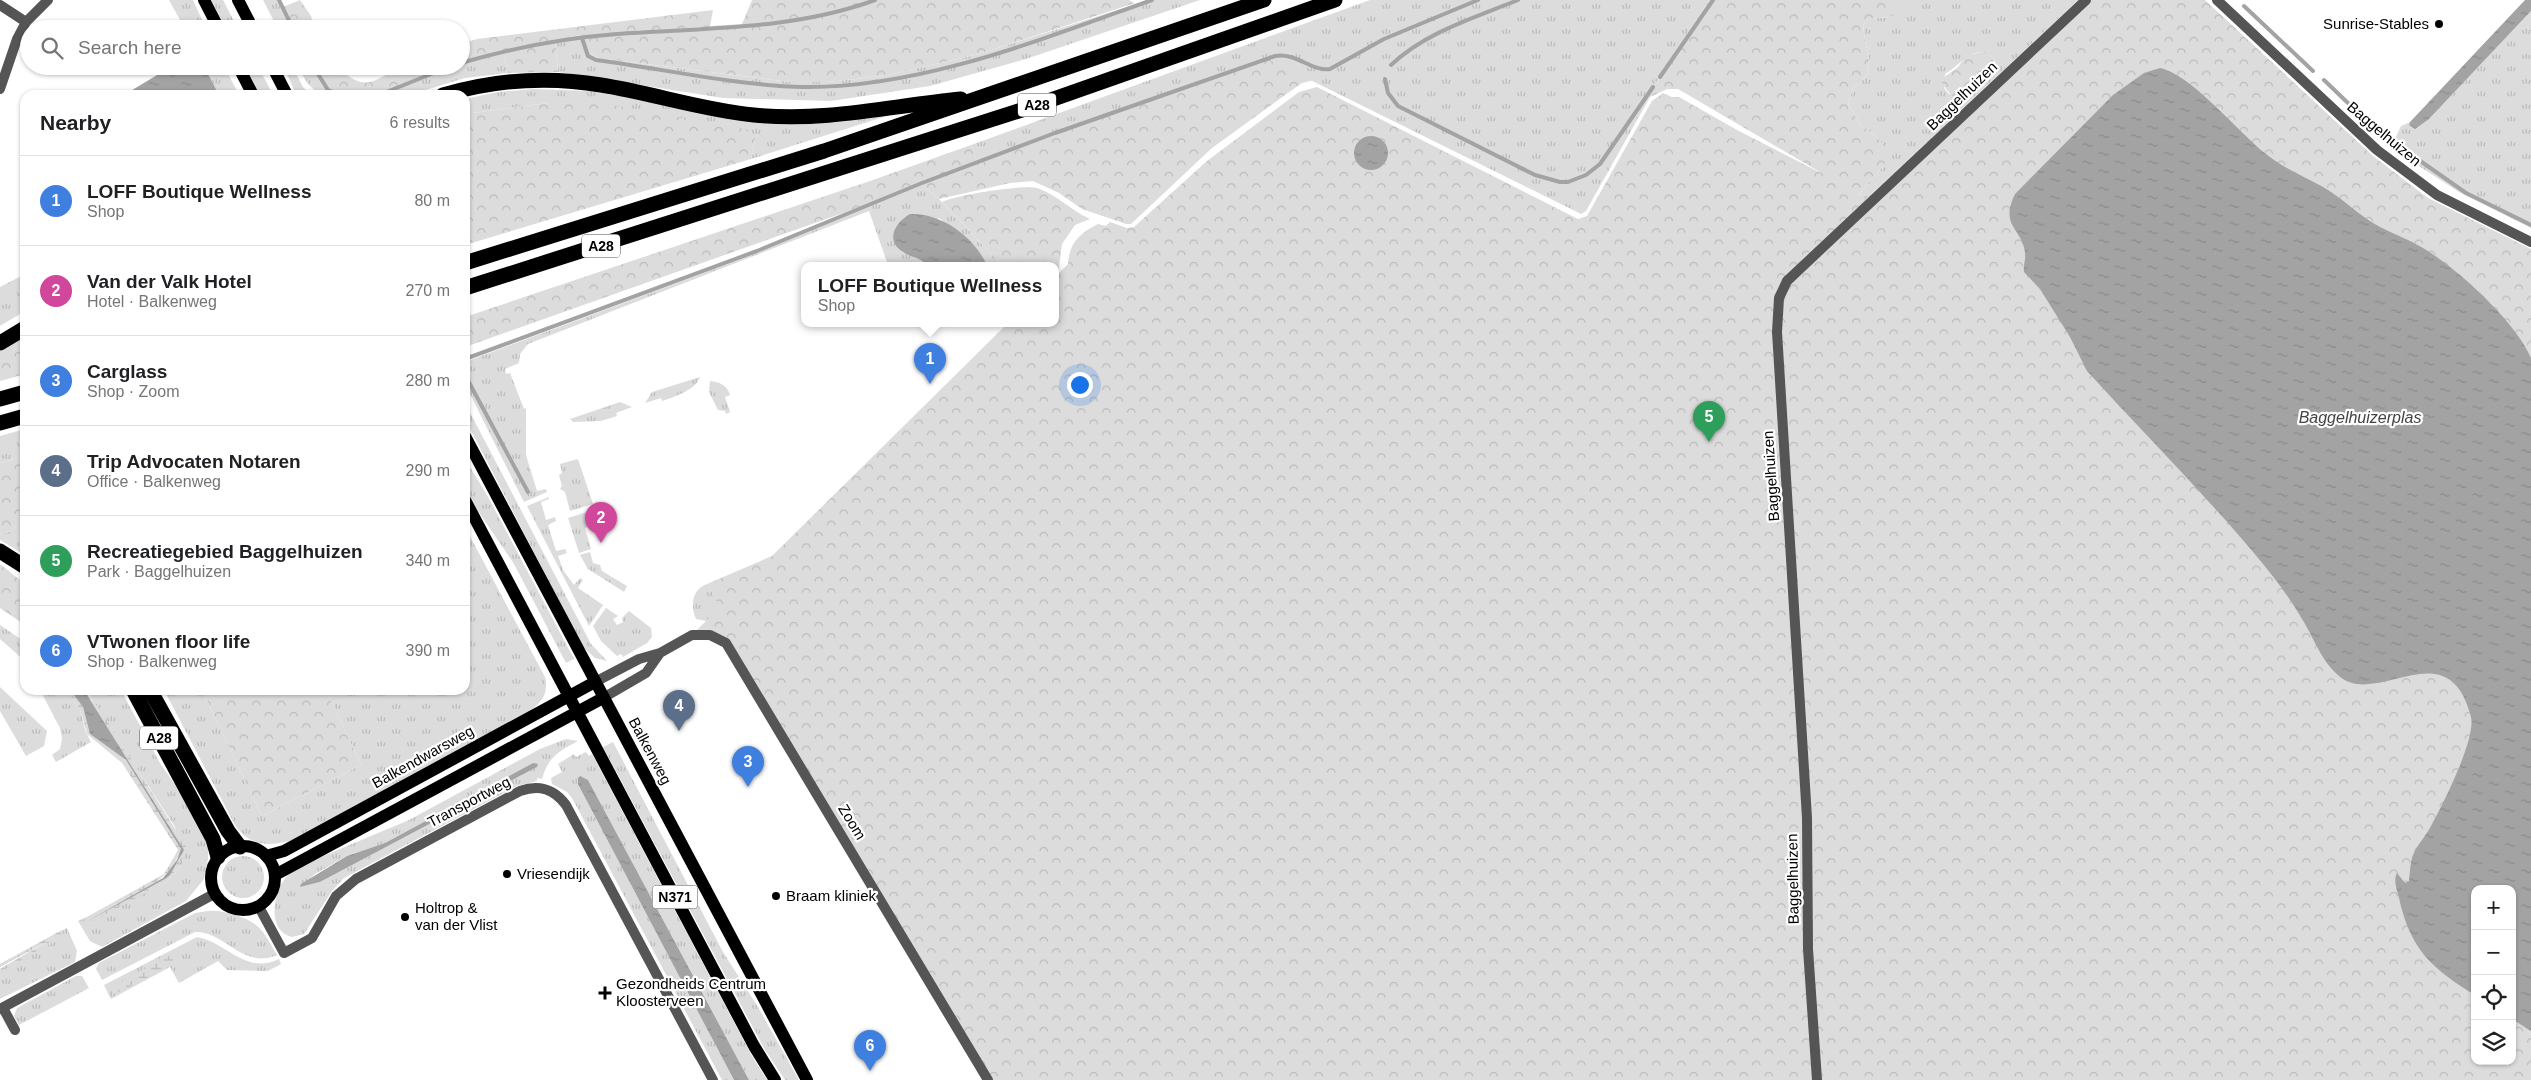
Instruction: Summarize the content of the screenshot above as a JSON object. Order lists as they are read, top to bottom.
{
  "streets": {
    "highway": ["A28"],
    "main road": [
      "Balkenweg",
      "Balkendwarsweg",
      "Zoom",
      "N371"
    ],
    "street": ["Baggelhuizen", "Transportweg"]
  },
  "crossings": [
    ["A28", "Balkendwarsweg"],
    ["A28", "Transportweg"],
    ["Balkenweg", "Balkendwarsweg"],
    ["Balkenweg", "Zoom"],
    ["Balkendwarsweg", "Transportweg"],
    ["Balkendwarsweg", "Zoom"],
    ["Balkendwarsweg", "N371"],
    ["Zoom", "N371"]
  ],
  "water": ["Baggelhuizerplas"],
  "places": {
    "other": [
      "Sunrise-Stables",
      "Vriesendijk",
      "Braam kliniek",
      "Holtrop & van der Vlist"
    ],
    "health": ["Gezondheids Centrum Kloosterveen"]
  },
  "page": {
    "search": "Search here",
    "heading": ["Nearby", "6 results"],
    "list": [
      {
        "mark": "1",
        "name": "LOFF Boutique Wellness",
        "note": "Shop",
        "value": "80 m"
      },
      {
        "mark": "2",
        "name": "Van der Valk Hotel",
        "note": "Hotel · Balkenweg",
        "value": "270 m"
      },
      {
        "mark": "3",
        "name": "Carglass",
        "note": "Shop · Zoom",
        "value": "280 m"
      },
      {
        "mark": "4",
        "name": "Trip Advocaten Notaren",
        "note": "Office · Balkenweg",
        "value": "290 m"
      },
      {
        "mark": "5",
        "name": "Recreatiegebied Baggelhuizen",
        "note": "Park · Baggelhuizen",
        "value": "340 m"
      },
      {
        "mark": "6",
        "name": "VTwonen floor life",
        "note": "Shop · Balkenweg",
        "value": "390 m"
      }
    ],
    "popup": ["LOFF Boutique Wellness", "Shop"],
    "pins": [
      "1",
      "5",
      "2",
      "4",
      "3",
      "6"
    ],
    "map_buttons": ["+", "−"]
  }
}
